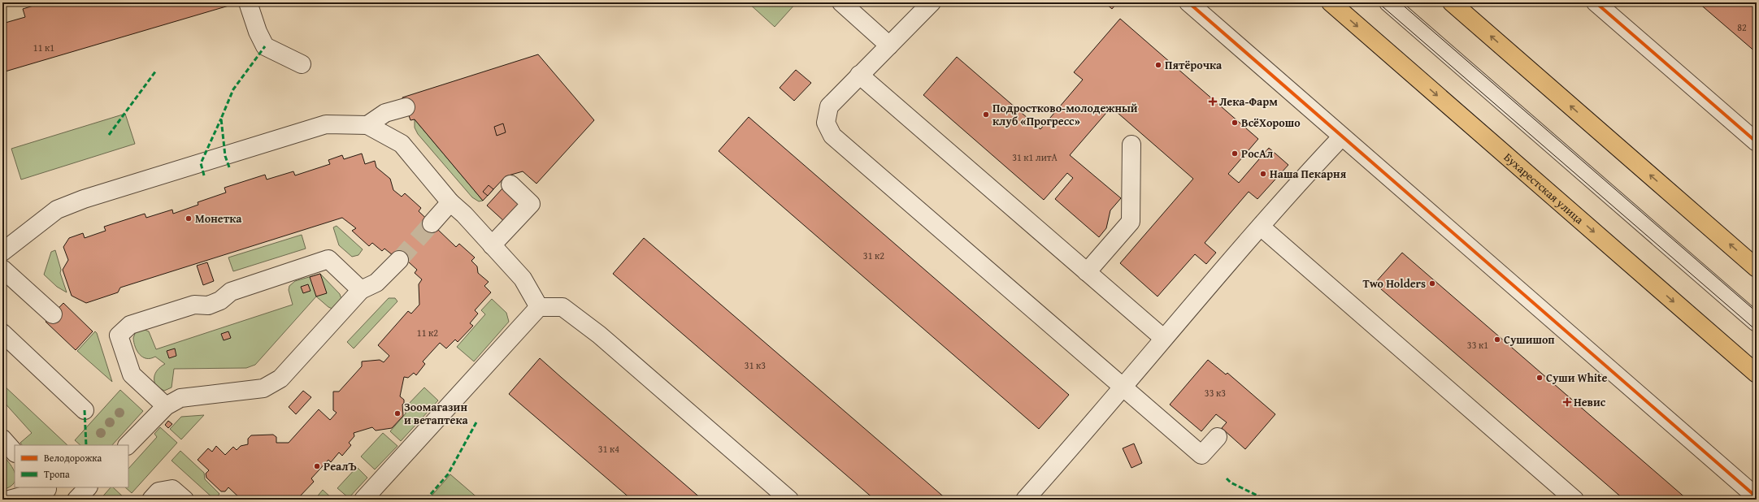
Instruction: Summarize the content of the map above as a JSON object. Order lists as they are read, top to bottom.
{
  "streets": {
    "main road": ["Бухарестская улица"]
  },
  "places": {
    "other": [
      "Пятёрочка",
      "Подростково-молодежный клуб «Прогресс»",
      "ВсёХорошо",
      "РосАл",
      "Наша Пекарня",
      "Монетка",
      "Two Holders",
      "Сушишоп",
      "Суши White",
      "Зоомагазин и ветаптека",
      "РеалЪ"
    ],
    "health": ["Лека-Фарм", "Невис"]
  },
  "house_numbers": [
    "82",
    "11 к1",
    "31 к1 литА",
    "31 к2",
    "11 к2",
    "33 к1",
    "31 к3",
    "33 к3",
    "31 к4"
  ],
  "legend": ["Велодорожка", "Тропа"]
}
